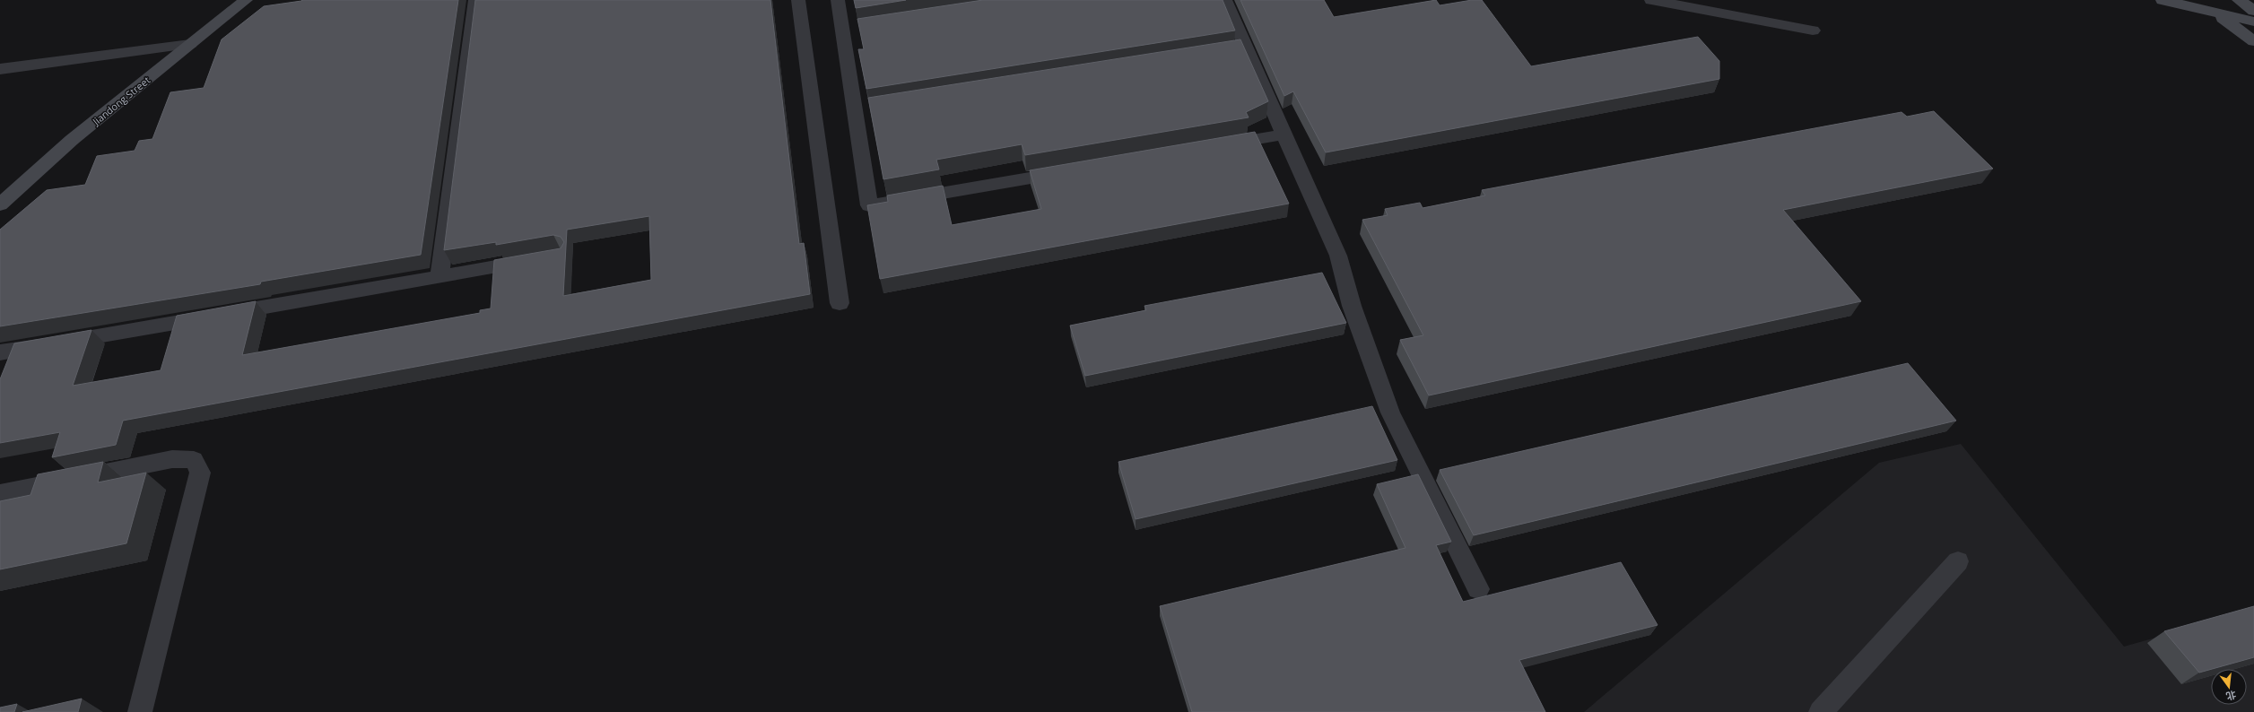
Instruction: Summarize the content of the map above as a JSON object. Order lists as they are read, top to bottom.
{
  "streets": {
    "street": ["Jiandong Street"]
  },
  "north": "bottom"
}
